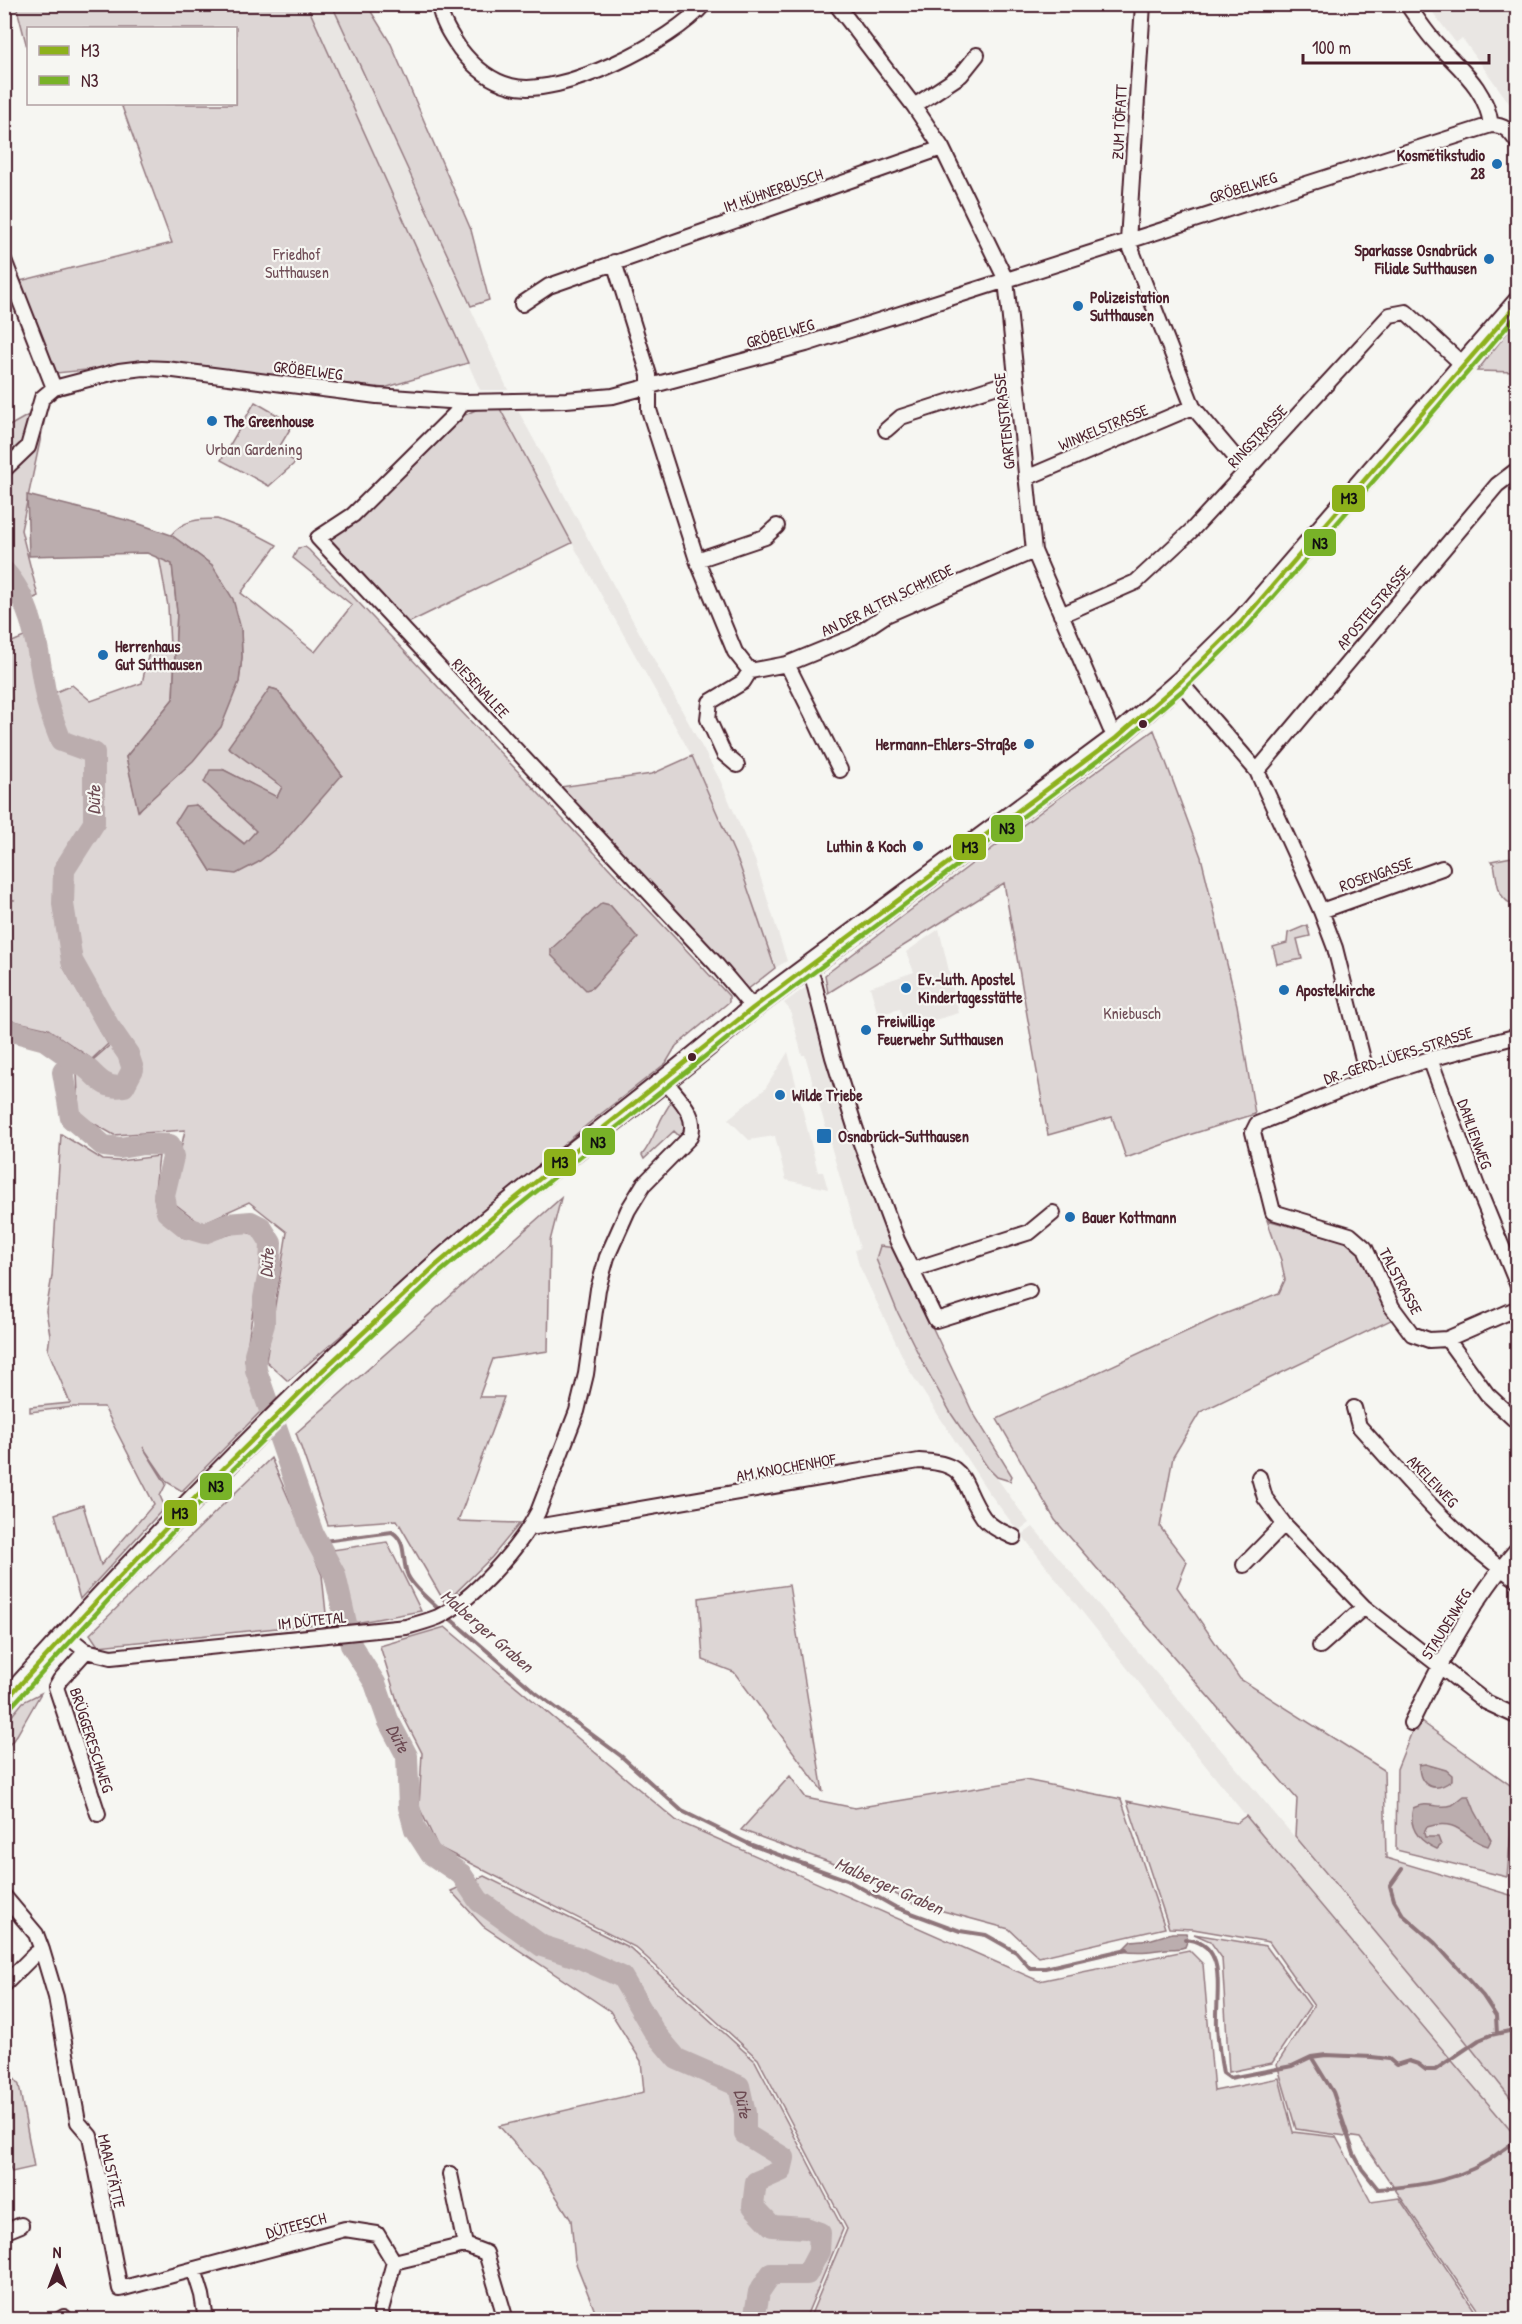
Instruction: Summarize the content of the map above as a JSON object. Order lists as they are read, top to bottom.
{
  "streets": {
    "street": [
      "ZUM TÖFATT",
      "GRÖBELWEG",
      "IM HÜHNERBUSCH",
      "GARTENSTRASSE",
      "WINKELSTRASSE",
      "RINGSTRASSE",
      "AN DER ALTEN SCHMIEDE",
      "APOSTELSTRASSE",
      "RIESENALLEE",
      "ROSENGASSE",
      "DR.-GERD-LÜERS-STRASSE",
      "DAHLIENWEG",
      "TALSTRASSE",
      "AM KNOCHENHOF",
      "AKELEIWEG",
      "IM DÜTETAL",
      "STAUDENWEG",
      "BRÜGGERESCHWEG",
      "MAALSTÄTTE",
      "DÜTEESCH"
    ]
  },
  "crossings": [
    ["ZUM TÖFATT", "GRÖBELWEG"],
    ["GRÖBELWEG", "GARTENSTRASSE"],
    ["GRÖBELWEG", "RIESENALLEE"],
    ["IM HÜHNERBUSCH", "GARTENSTRASSE"],
    ["GARTENSTRASSE", "WINKELSTRASSE"],
    ["GARTENSTRASSE", "RINGSTRASSE"],
    ["GARTENSTRASSE", "AN DER ALTEN SCHMIEDE"],
    ["DR.-GERD-LÜERS-STRASSE", "DAHLIENWEG"],
    ["DR.-GERD-LÜERS-STRASSE", "TALSTRASSE"],
    ["AM KNOCHENHOF", "IM DÜTETAL"],
    ["AKELEIWEG", "STAUDENWEG"],
    ["IM DÜTETAL", "BRÜGGERESCHWEG"],
    ["MAALSTÄTTE", "DÜTEESCH"]
  ],
  "water": ["Düte", "Malberger Graben"],
  "parks": ["Friedhof Sutthausen", "Urban Gardening", "Kniebusch"],
  "places": {
    "other": [
      "Kosmetikstudio 28",
      "Sparkasse Osnabrück Filiale Sutthausen",
      "Polizeistation Sutthausen",
      "The Greenhouse",
      "Herrenhaus Gut Sutthausen",
      "Hermann-Ehlers-Straße",
      "Luthin & Koch",
      "Ev.-luth. Apostel Kindertagesstätte",
      "Apostelkirche",
      "Freiwillige Feuerwehr Sutthausen",
      "Wilde Triebe",
      "Bauer Kottmann"
    ],
    "transit": ["Osnabrück-Sutthausen"]
  },
  "lines": ["transit line M3", "transit line N3"],
  "legend": ["M3", "N3"],
  "scale_bar": "100 m",
  "north": "top"
}
